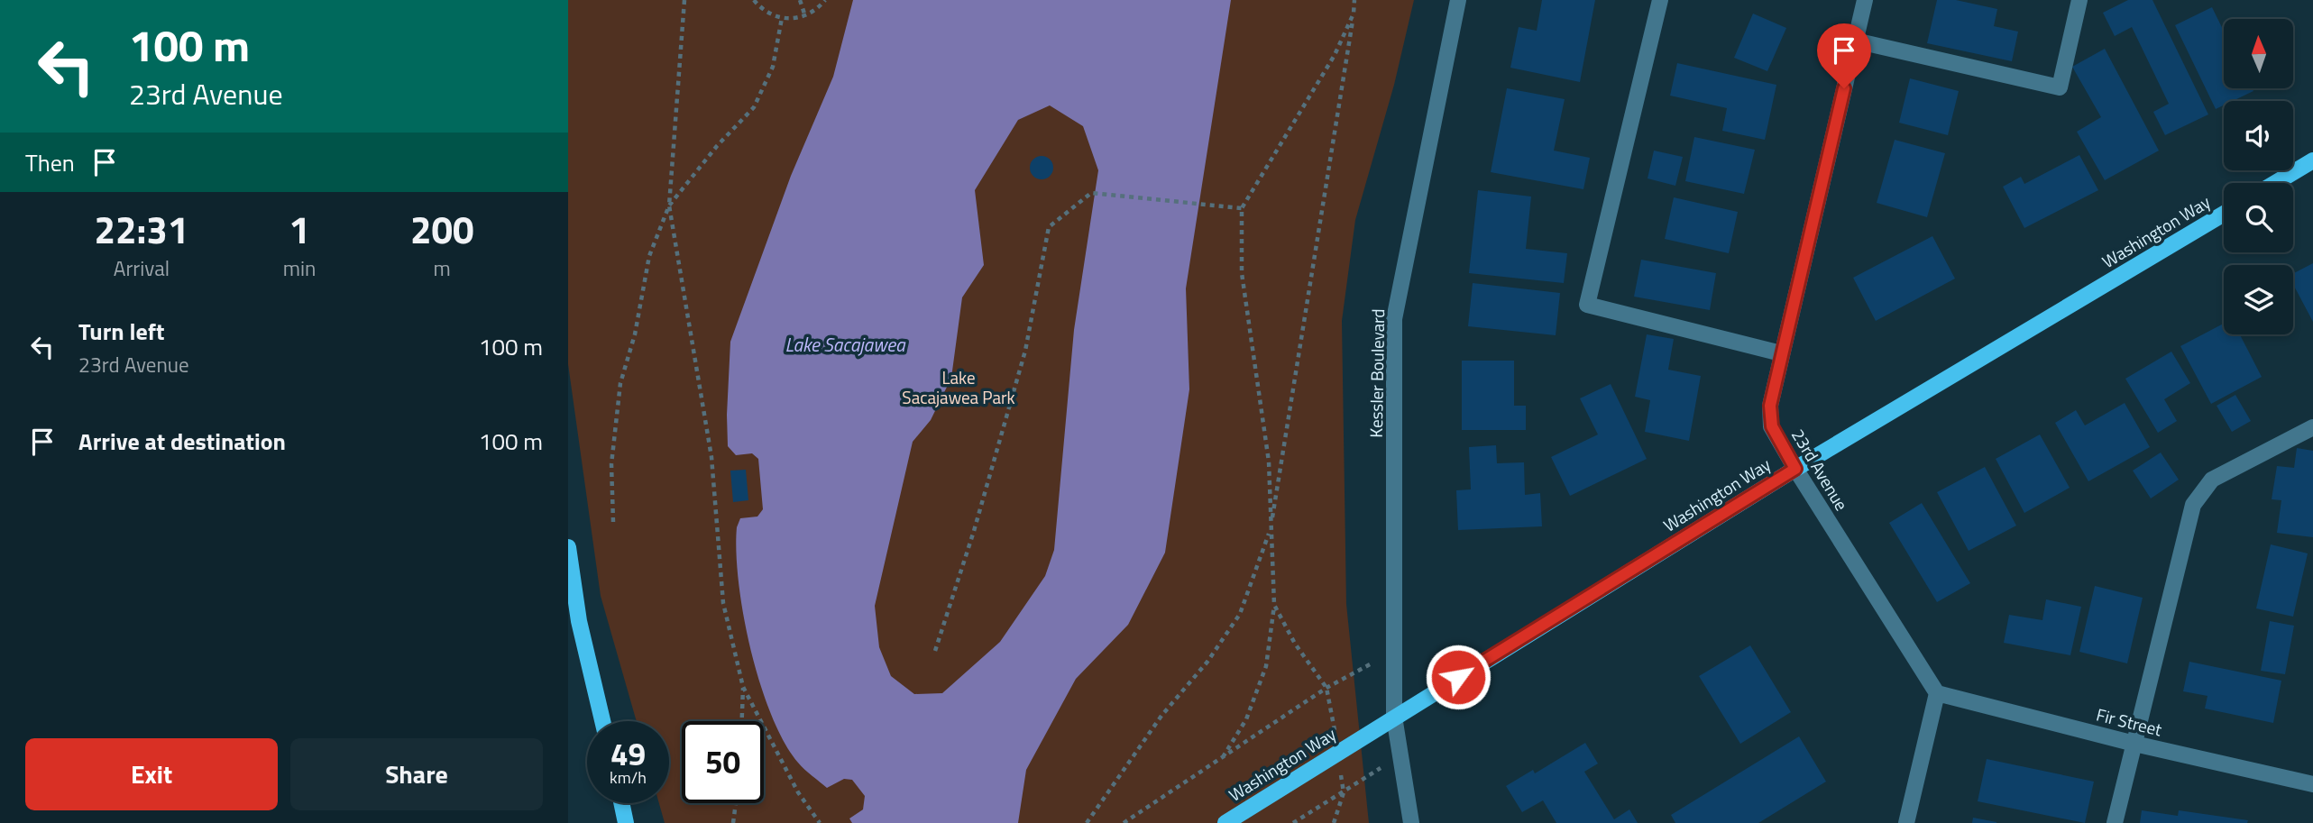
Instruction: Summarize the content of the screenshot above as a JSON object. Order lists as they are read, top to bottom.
{
  "streets": {
    "main road": ["Washington Way"],
    "street": ["Kessler Boulevard", "23rd Avenue", "Fir Street"]
  },
  "crossings": [
    ["Washington Way", "Kessler Boulevard"],
    ["Washington Way", "23rd Avenue"],
    ["23rd Avenue", "Fir Street"]
  ],
  "water": ["Lake Sacajawea"],
  "parks": ["Lake Sacajawea Park"],
  "north": "top",
  "page": {
    "turn": ["100 m", "23rd Avenue"],
    "then": "Then",
    "eta": [
      "22:31",
      "Arrival",
      "1",
      "min",
      "200",
      "m"
    ],
    "list": [
      {
        "name": "Turn left",
        "note": "23rd Avenue",
        "value": "100 m"
      },
      {
        "name": "Arrive at destination",
        "value": "100 m"
      }
    ],
    "speed": "49 km/h",
    "limit": "50",
    "buttons": ["Exit", "Share"]
  }
}
